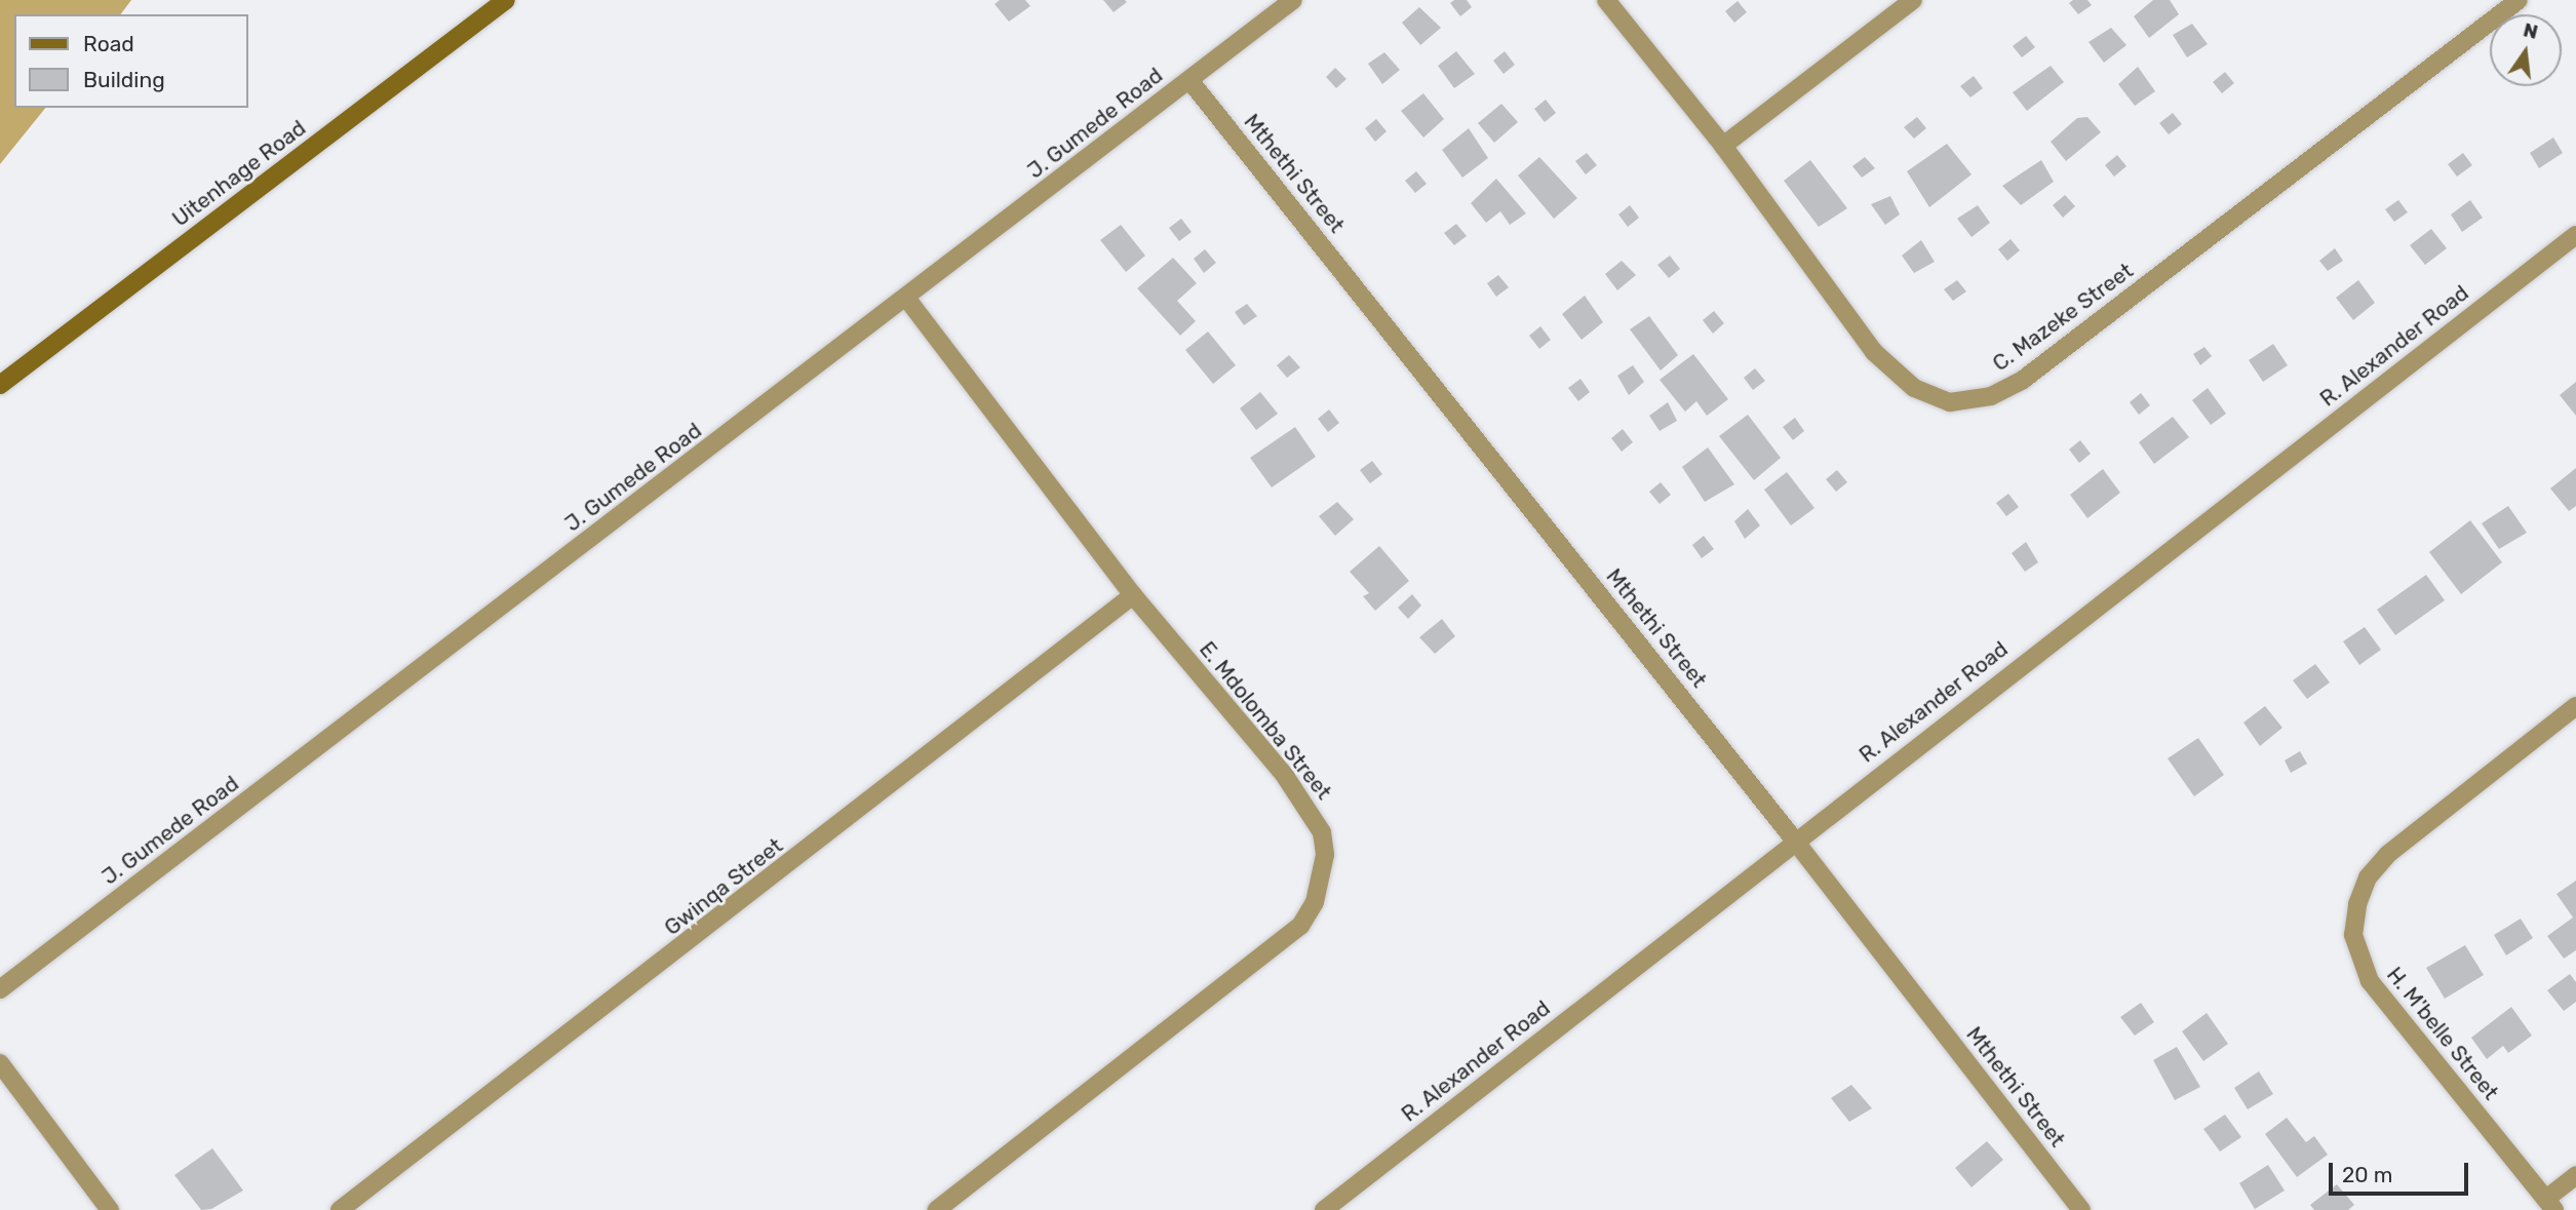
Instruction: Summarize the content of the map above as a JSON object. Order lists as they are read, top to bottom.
{
  "streets": {
    "main road": ["Uitenhage Road"],
    "street": [
      "J. Gumede Road",
      "Mthethi Street",
      "C. Mazeke Street",
      "R. Alexander Road",
      "E. Mdolomba Street",
      "Gwinqa Street",
      "H. M'belle Street"
    ]
  },
  "crossings": [
    ["J. Gumede Road", "Mthethi Street"],
    ["J. Gumede Road", "E. Mdolomba Street"],
    ["Mthethi Street", "R. Alexander Road"],
    ["E. Mdolomba Street", "Gwinqa Street"]
  ],
  "legend": ["Road", "Building"],
  "scale_bar": "20 m",
  "north": "top"
}
